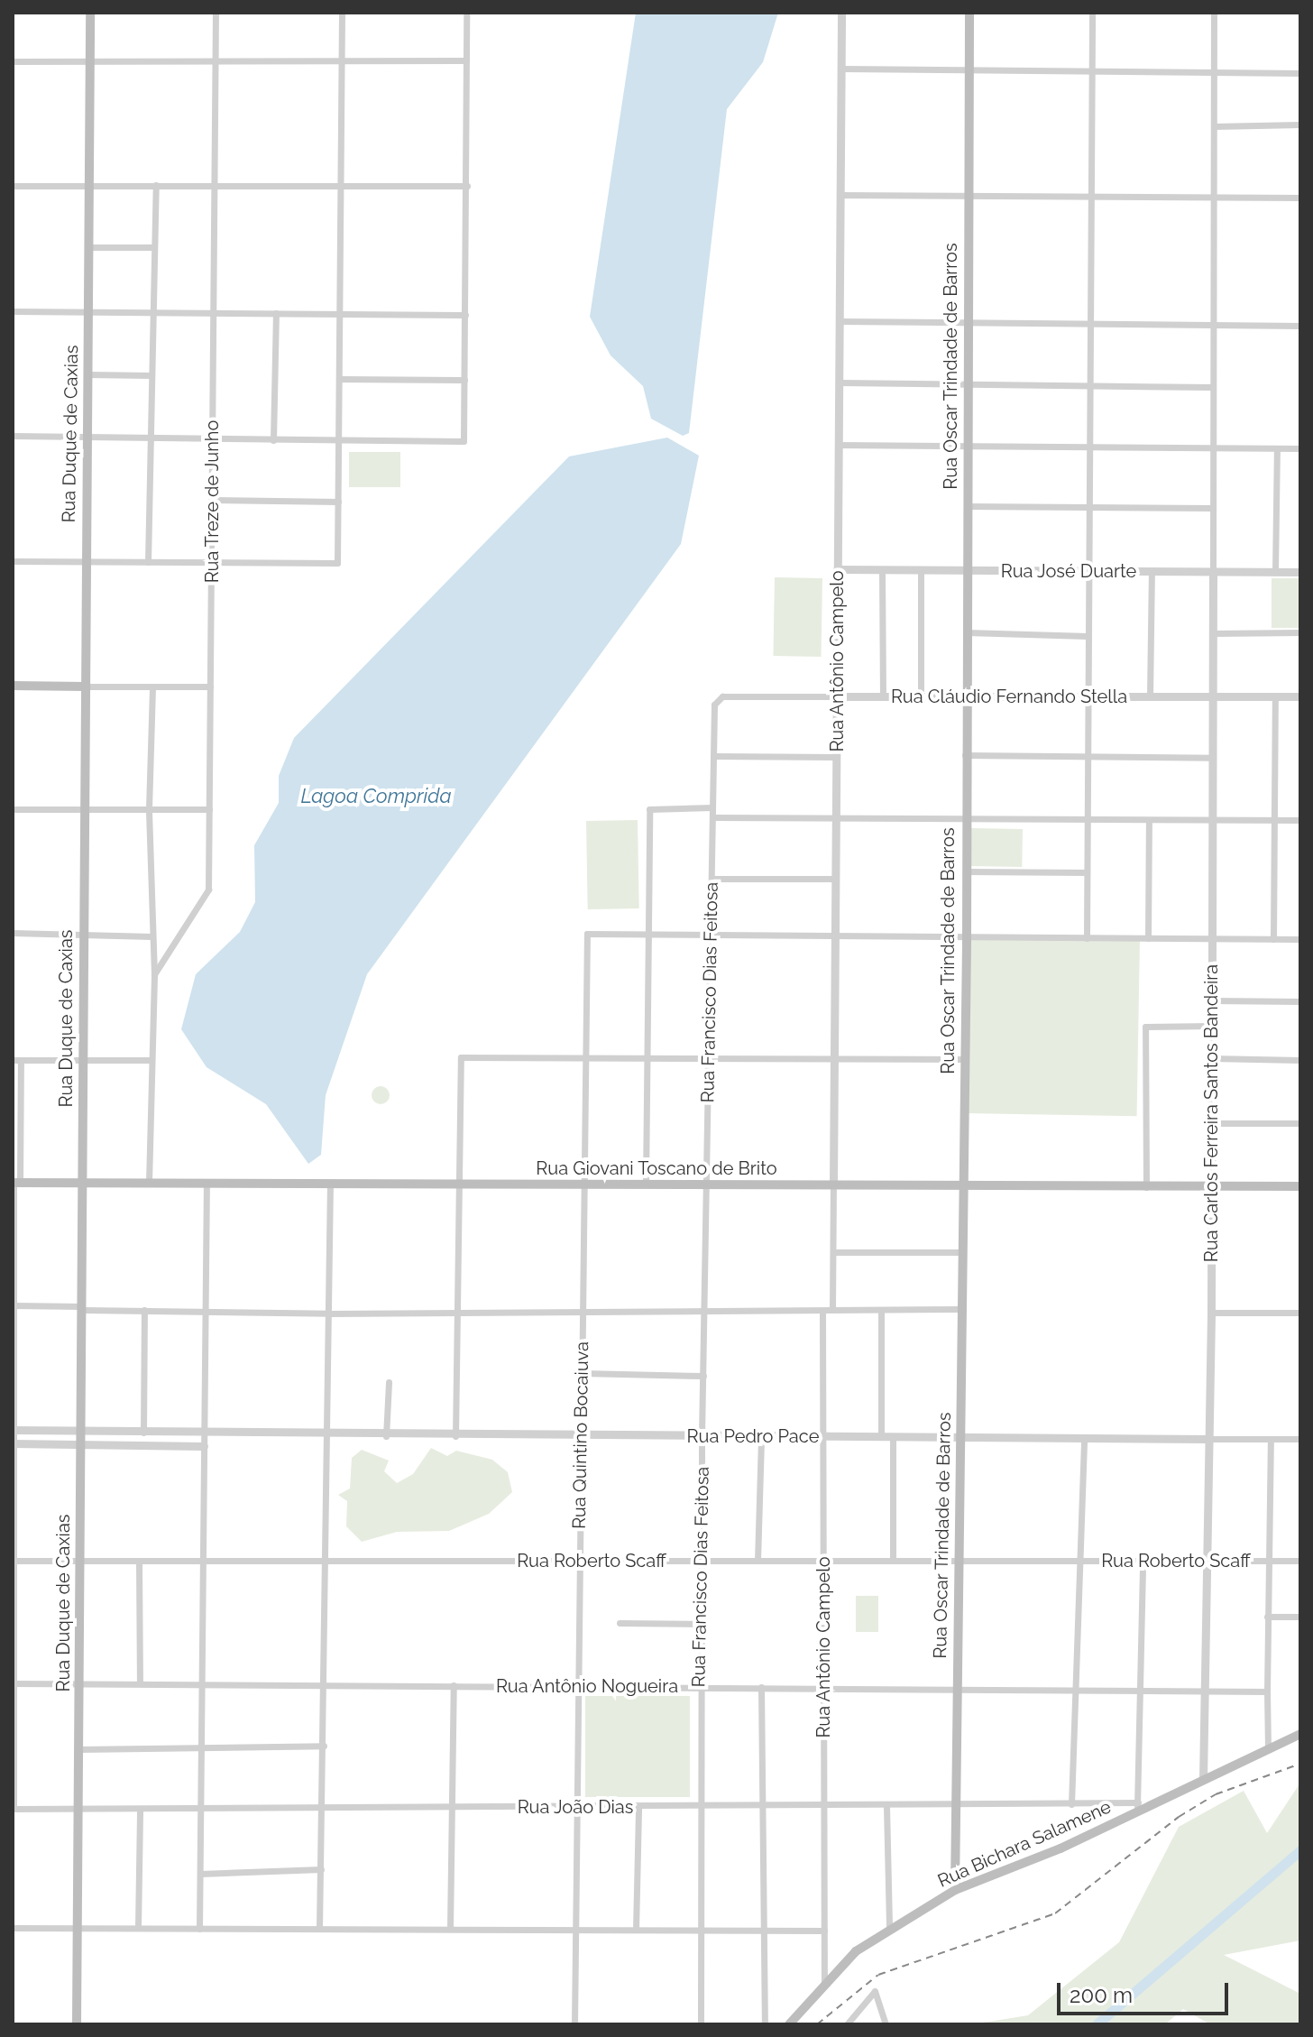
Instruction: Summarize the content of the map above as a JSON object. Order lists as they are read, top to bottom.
{
  "streets": {
    "main road": [
      "Rua Oscar Trindade de Barros",
      "Rua Duque de Caxias",
      "Rua Giovani Toscano de Brito",
      "Rua Bichara Salamene"
    ],
    "street": [
      "Rua Treze de Junho",
      "Rua José Duarte",
      "Rua Antônio Campelo",
      "Rua Cláudio Fernando Stella",
      "Rua Francisco Dias Feitosa",
      "Rua Carlos Ferreira Santos Bandeira",
      "Rua Quintino Bocaiuva",
      "Rua Pedro Pace",
      "Rua Roberto Scaff",
      "Rua Antônio Nogueira",
      "Rua João Dias"
    ]
  },
  "crossings": [
    ["Rua Oscar Trindade de Barros", "Rua José Duarte"],
    ["Rua Oscar Trindade de Barros", "Rua Cláudio Fernando Stella"],
    ["Rua Oscar Trindade de Barros", "Rua Giovani Toscano de Brito"],
    ["Rua Oscar Trindade de Barros", "Rua Pedro Pace"],
    ["Rua Oscar Trindade de Barros", "Rua Roberto Scaff"],
    ["Rua Oscar Trindade de Barros", "Rua Antônio Nogueira"],
    ["Rua Oscar Trindade de Barros", "Rua João Dias"],
    ["Rua Oscar Trindade de Barros", "Rua Bichara Salamene"],
    ["Rua Duque de Caxias", "Rua Giovani Toscano de Brito"],
    ["Rua Duque de Caxias", "Rua Pedro Pace"],
    ["Rua Duque de Caxias", "Rua Roberto Scaff"],
    ["Rua Duque de Caxias", "Rua Antônio Nogueira"],
    ["Rua Duque de Caxias", "Rua João Dias"],
    ["Rua José Duarte", "Rua Antônio Campelo"],
    ["Rua José Duarte", "Rua Carlos Ferreira Santos Bandeira"],
    ["Rua Antônio Campelo", "Rua Cláudio Fernando Stella"],
    ["Rua Antônio Campelo", "Rua Giovani Toscano de Brito"],
    ["Rua Antônio Campelo", "Rua Pedro Pace"],
    ["Rua Antônio Campelo", "Rua Roberto Scaff"],
    ["Rua Antônio Campelo", "Rua Antônio Nogueira"],
    ["Rua Antônio Campelo", "Rua João Dias"],
    ["Rua Antônio Campelo", "Rua Bichara Salamene"],
    ["Rua Cláudio Fernando Stella", "Rua Francisco Dias Feitosa"],
    ["Rua Cláudio Fernando Stella", "Rua Carlos Ferreira Santos Bandeira"],
    ["Rua Francisco Dias Feitosa", "Rua Giovani Toscano de Brito"],
    ["Rua Francisco Dias Feitosa", "Rua Pedro Pace"],
    ["Rua Francisco Dias Feitosa", "Rua Roberto Scaff"],
    ["Rua Francisco Dias Feitosa", "Rua Antônio Nogueira"],
    ["Rua Francisco Dias Feitosa", "Rua João Dias"],
    ["Rua Carlos Ferreira Santos Bandeira", "Rua Giovani Toscano de Brito"],
    ["Rua Carlos Ferreira Santos Bandeira", "Rua Pedro Pace"],
    ["Rua Carlos Ferreira Santos Bandeira", "Rua Roberto Scaff"],
    ["Rua Carlos Ferreira Santos Bandeira", "Rua Antônio Nogueira"],
    ["Rua Carlos Ferreira Santos Bandeira", "Rua Bichara Salamene"],
    ["Rua Giovani Toscano de Brito", "Rua Quintino Bocaiuva"],
    ["Rua Quintino Bocaiuva", "Rua Pedro Pace"],
    ["Rua Quintino Bocaiuva", "Rua Roberto Scaff"],
    ["Rua Quintino Bocaiuva", "Rua Antônio Nogueira"],
    ["Rua Quintino Bocaiuva", "Rua João Dias"],
    ["Rua João Dias", "Rua Bichara Salamene"]
  ],
  "water": ["Lagoa Comprida"],
  "scale_bar": "200 m"
}
